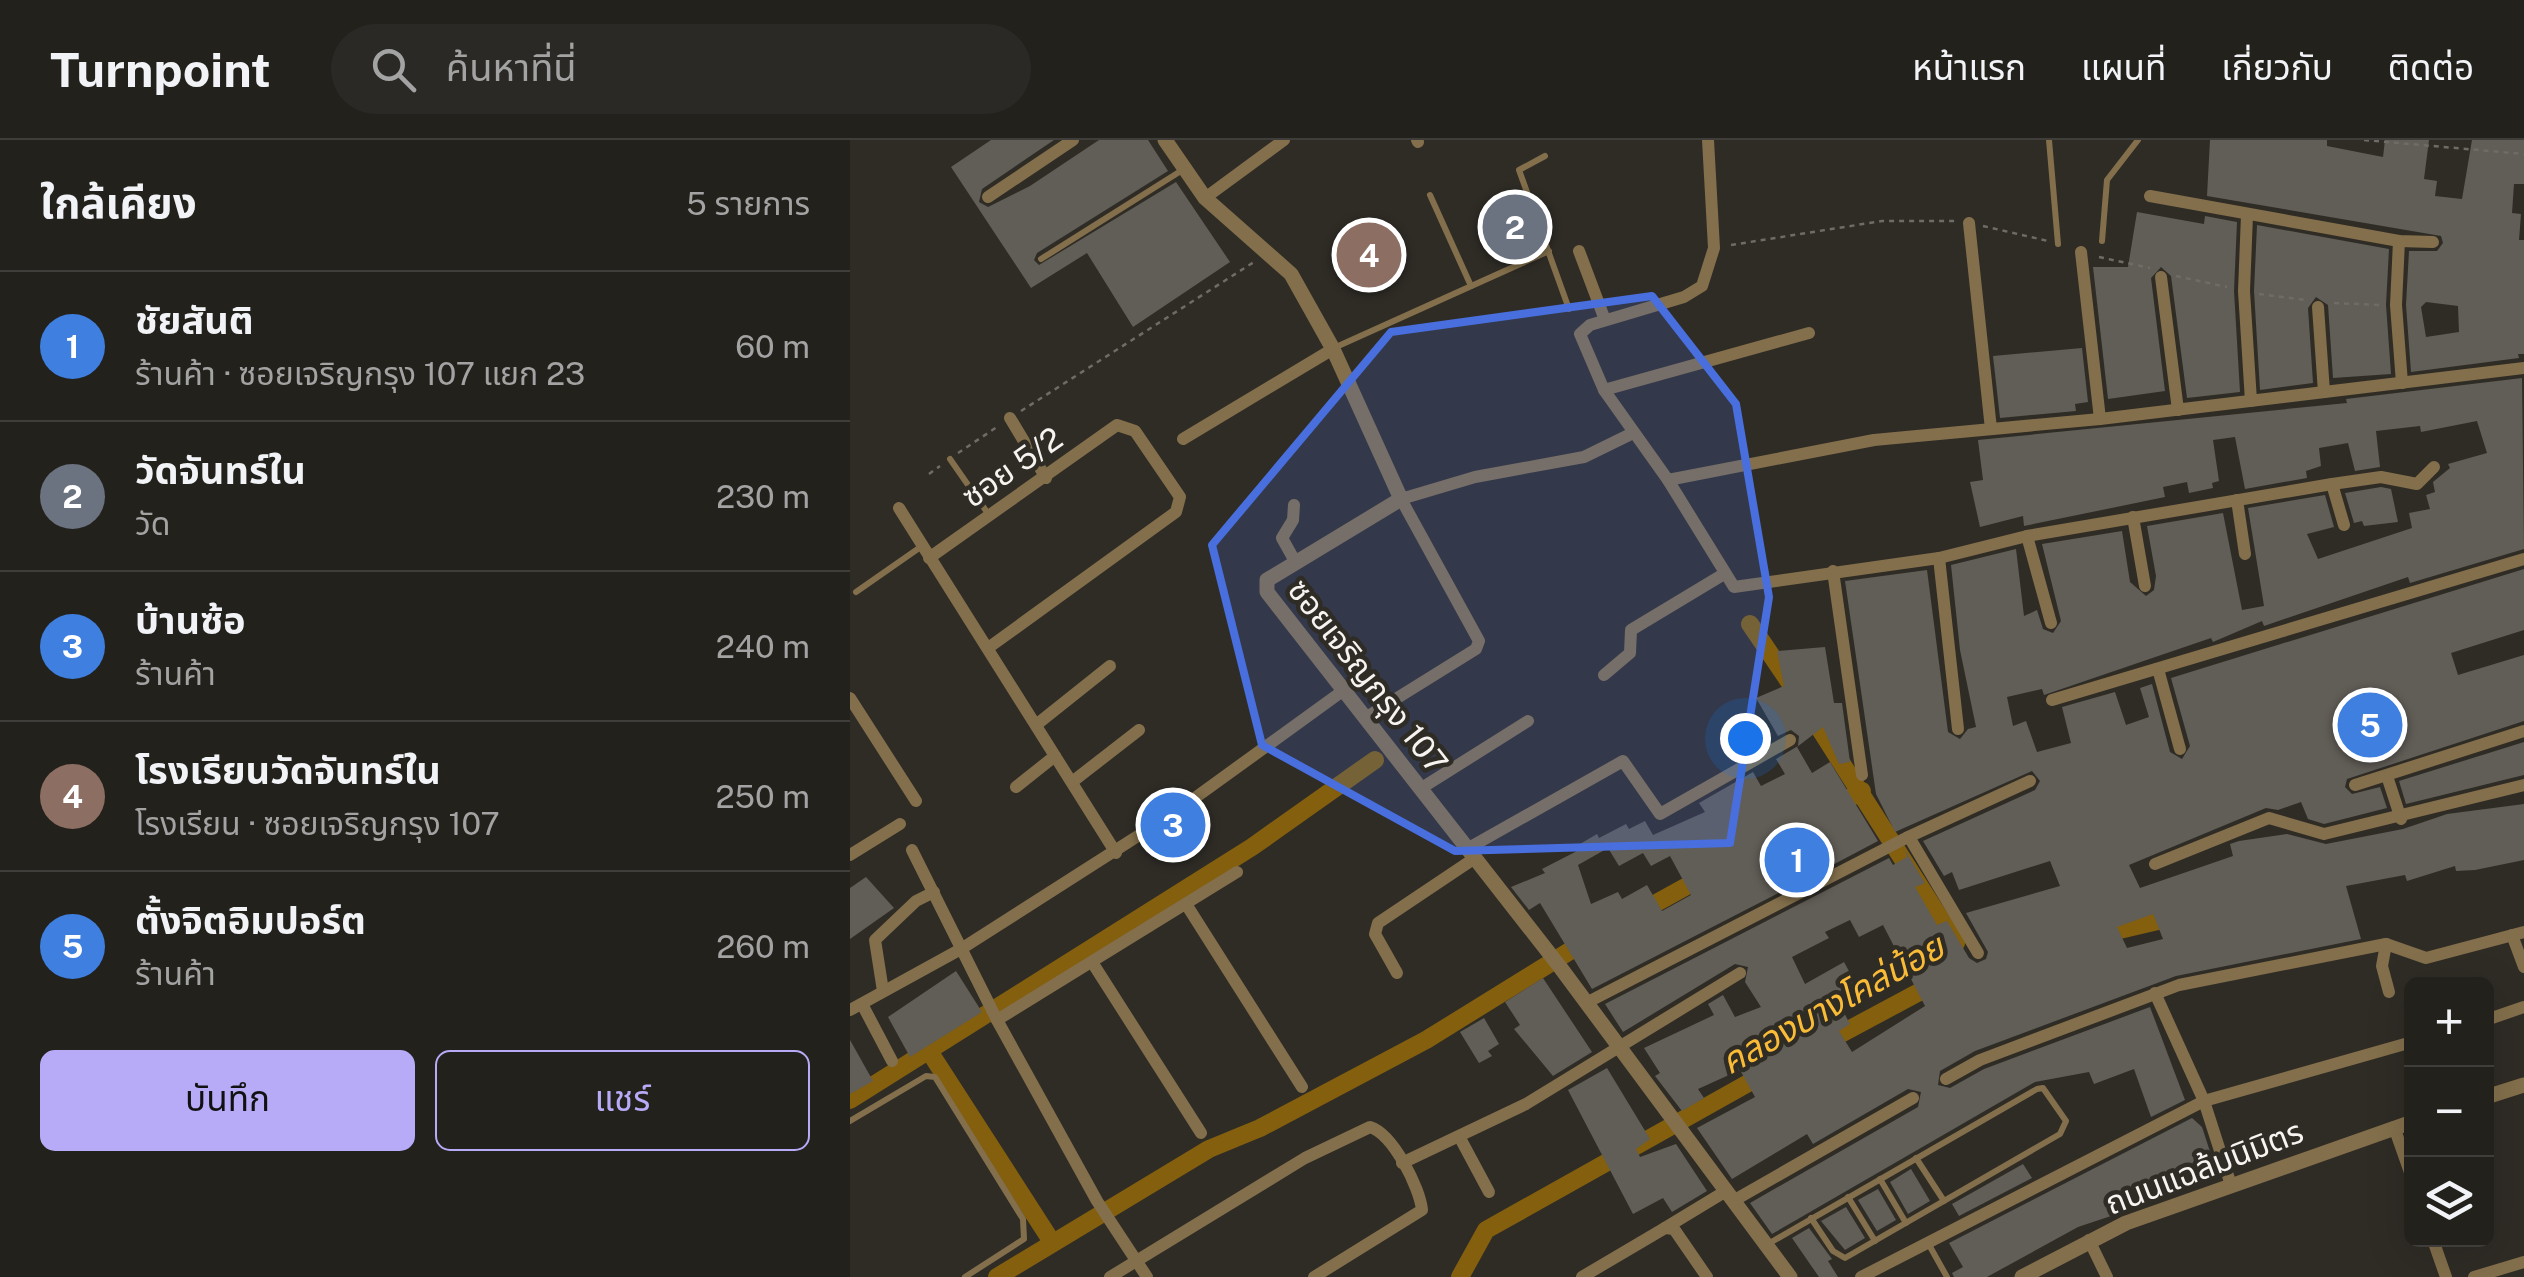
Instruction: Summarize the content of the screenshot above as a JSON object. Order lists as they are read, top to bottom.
{
  "streets": {
    "street": ["ซอย 5/2", "ซอยเจริญกรุง 107", "ถนนแฉล้มนิมิตร"]
  },
  "water": ["คลองบางโคล่น้อย"],
  "page": {
    "header": "Turnpoint",
    "search": "ค้นหาที่นี่",
    "nav": [
      "หน้าแรก",
      "แผนที่",
      "เกี่ยวกับ",
      "ติดต่อ"
    ],
    "heading": ["ใกล้เคียง", "5 รายการ"],
    "pins": [
      "2",
      "4",
      "5",
      "3",
      "1"
    ],
    "list": [
      {
        "mark": "1",
        "name": "ชัยสันติ",
        "note": "ร้านค้า · ซอยเจริญกรุง 107 แยก 23",
        "value": "60 m"
      },
      {
        "mark": "2",
        "name": "วัดจันทร์ใน",
        "note": "วัด",
        "value": "230 m"
      },
      {
        "mark": "3",
        "name": "บ้านซ้อ",
        "note": "ร้านค้า",
        "value": "240 m"
      },
      {
        "mark": "4",
        "name": "โรงเรียนวัดจันทร์ใน",
        "note": "โรงเรียน · ซอยเจริญกรุง 107",
        "value": "250 m"
      },
      {
        "mark": "5",
        "name": "ตั้งจิตอิมปอร์ต",
        "note": "ร้านค้า",
        "value": "260 m"
      }
    ],
    "map_buttons": ["+", "−"],
    "buttons": ["บันทึก", "แชร์"]
  }
}
